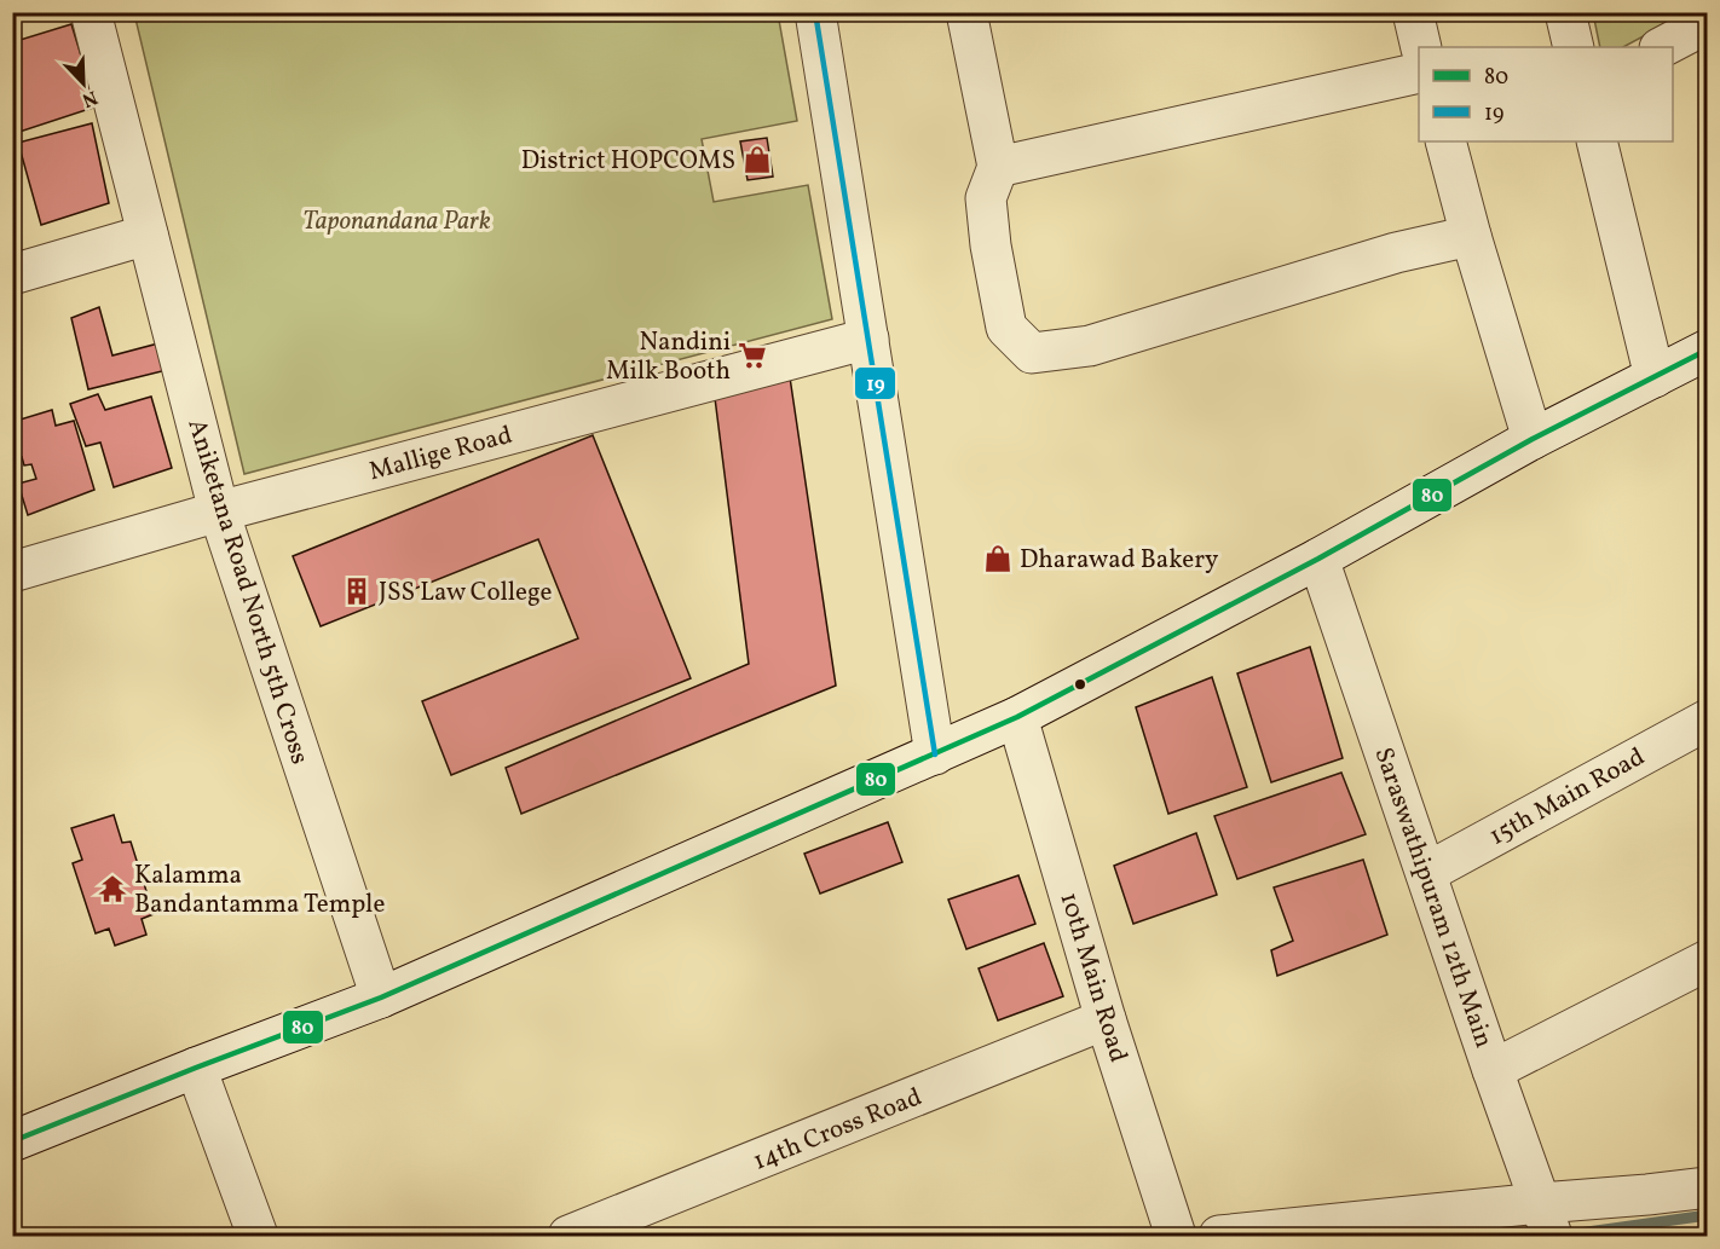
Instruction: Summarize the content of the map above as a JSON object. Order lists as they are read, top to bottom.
{
  "streets": {
    "street": [
      "Mallige Road",
      "Aniketana Road North 5th Cross",
      "15th Main Road",
      "Saraswathipuram 12th Main",
      "10th Main Road",
      "14th Cross Road"
    ]
  },
  "crossings": [
    ["Mallige Road", "Aniketana Road North 5th Cross"],
    ["15th Main Road", "Saraswathipuram 12th Main"],
    ["10th Main Road", "14th Cross Road"]
  ],
  "parks": ["Taponandana Park"],
  "places": {
    "shop": ["District HOPCOMS", "Dharawad Bakery"],
    "supermarket": ["Nandini Milk Booth"],
    "building": ["JSS Law College"],
    "temple": ["Kalamma Bandantamma Temple"]
  },
  "lines": ["transit line 19", "transit line 80"],
  "legend": ["80", "19"],
  "north": "bottom right"
}
